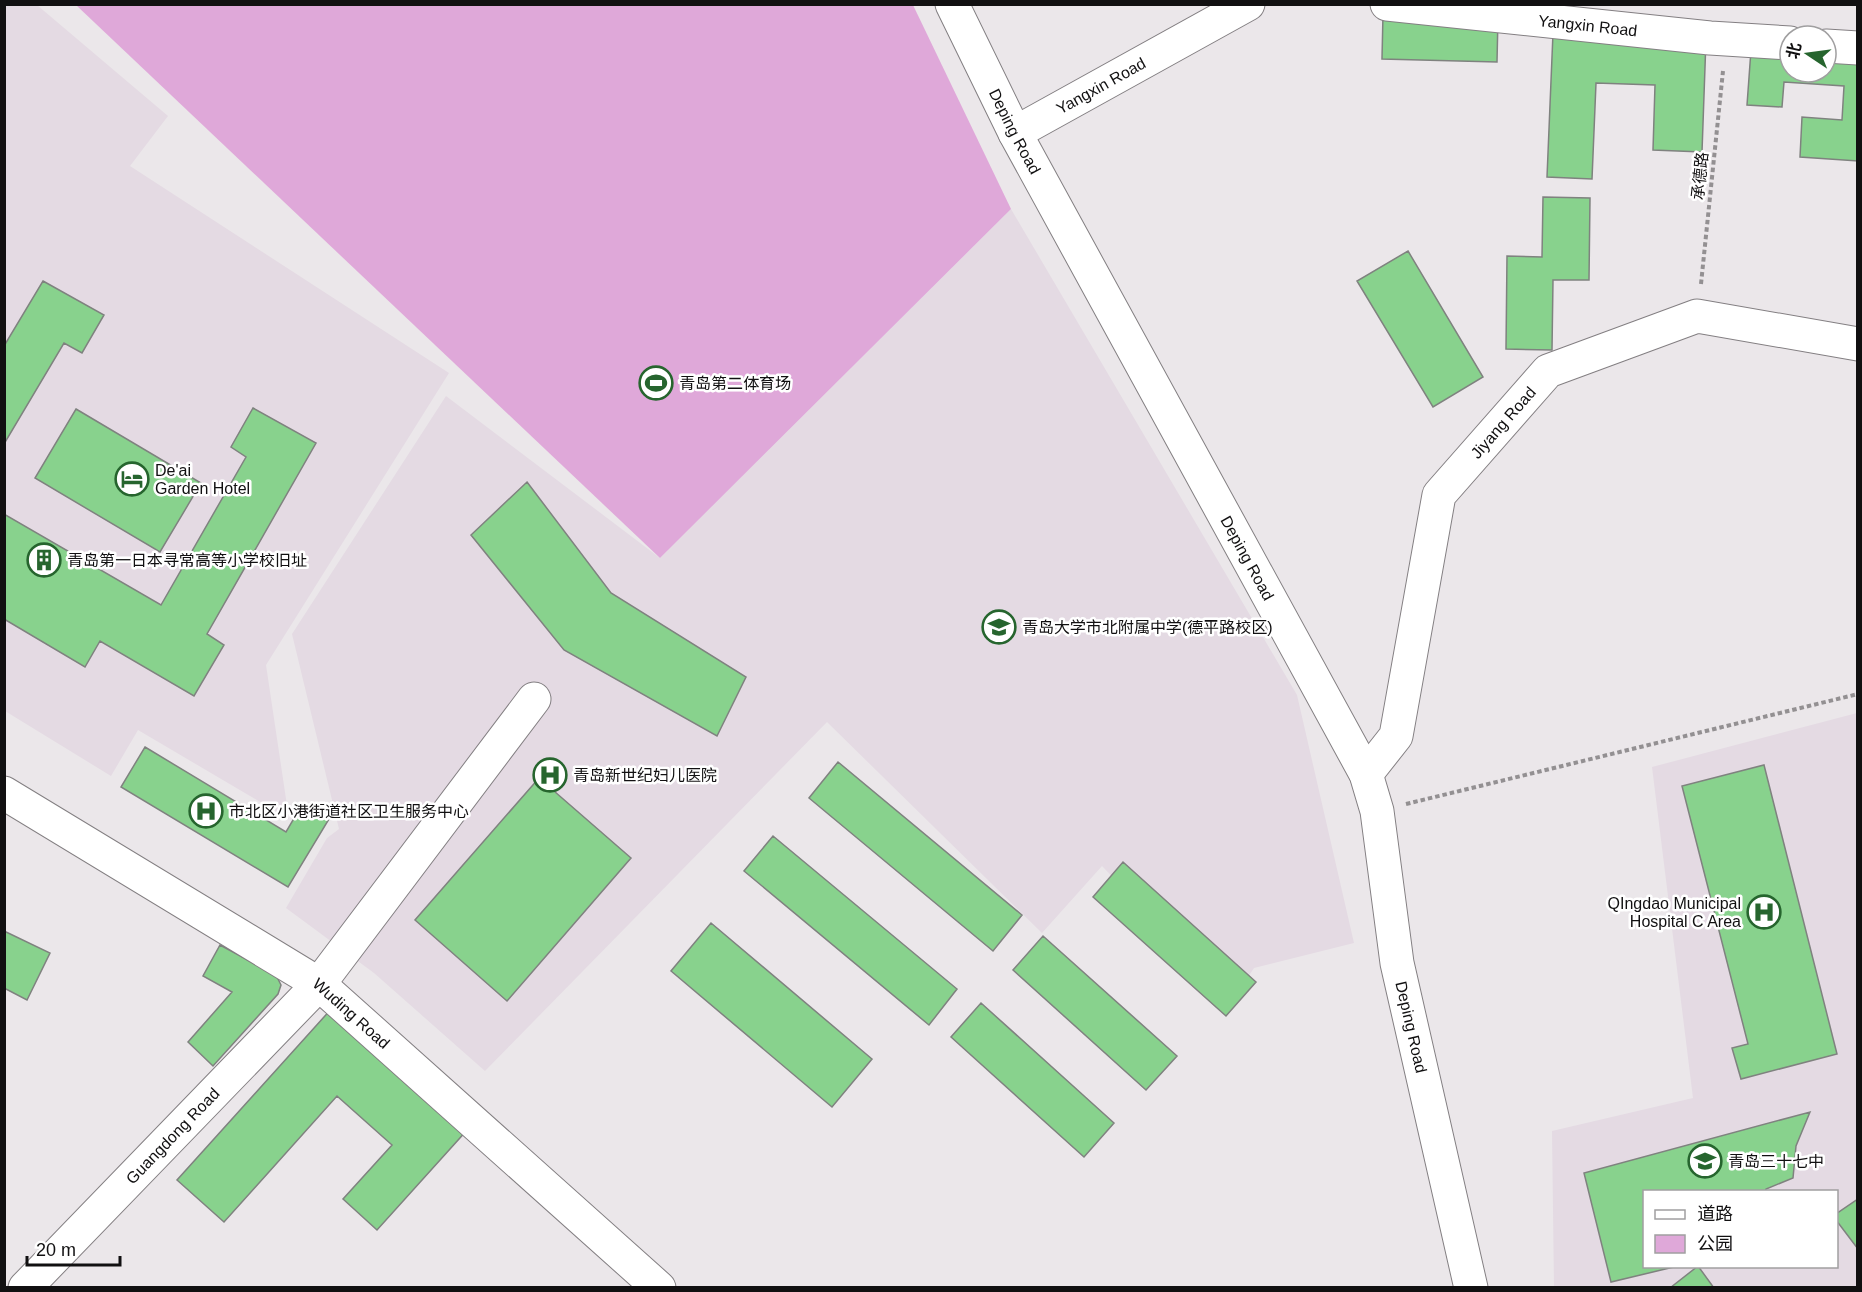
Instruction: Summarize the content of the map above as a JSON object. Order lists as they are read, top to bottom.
{
  "streets": {
    "street": [
      "Yangxin Road",
      "Deping Road",
      "Jiyang Road",
      "Wuding Road",
      "Guangdong Road"
    ],
    "path": ["承德路"]
  },
  "crossings": [
    ["Yangxin Road", "Deping Road"],
    ["Yangxin Road", "承德路"],
    ["Deping Road", "Jiyang Road"],
    ["承德路", "Jiyang Road"],
    ["Wuding Road", "Guangdong Road"]
  ],
  "places": {
    "sports": ["青岛第二体育场"],
    "hotel": ["De'ai Garden Hotel"],
    "building": ["青岛第一日本寻常高等小学校旧址"],
    "school or university": ["青岛大学市北附属中学(德平路校区)", "青岛三十七中"],
    "hospital": ["青岛新世纪妇儿医院", "市北区小港街道社区卫生服务中心", "QIngdao Municipal Hospital C Area"]
  },
  "legend": ["道路", "公园"],
  "scale_bar": "20 m",
  "north": "left"
}
